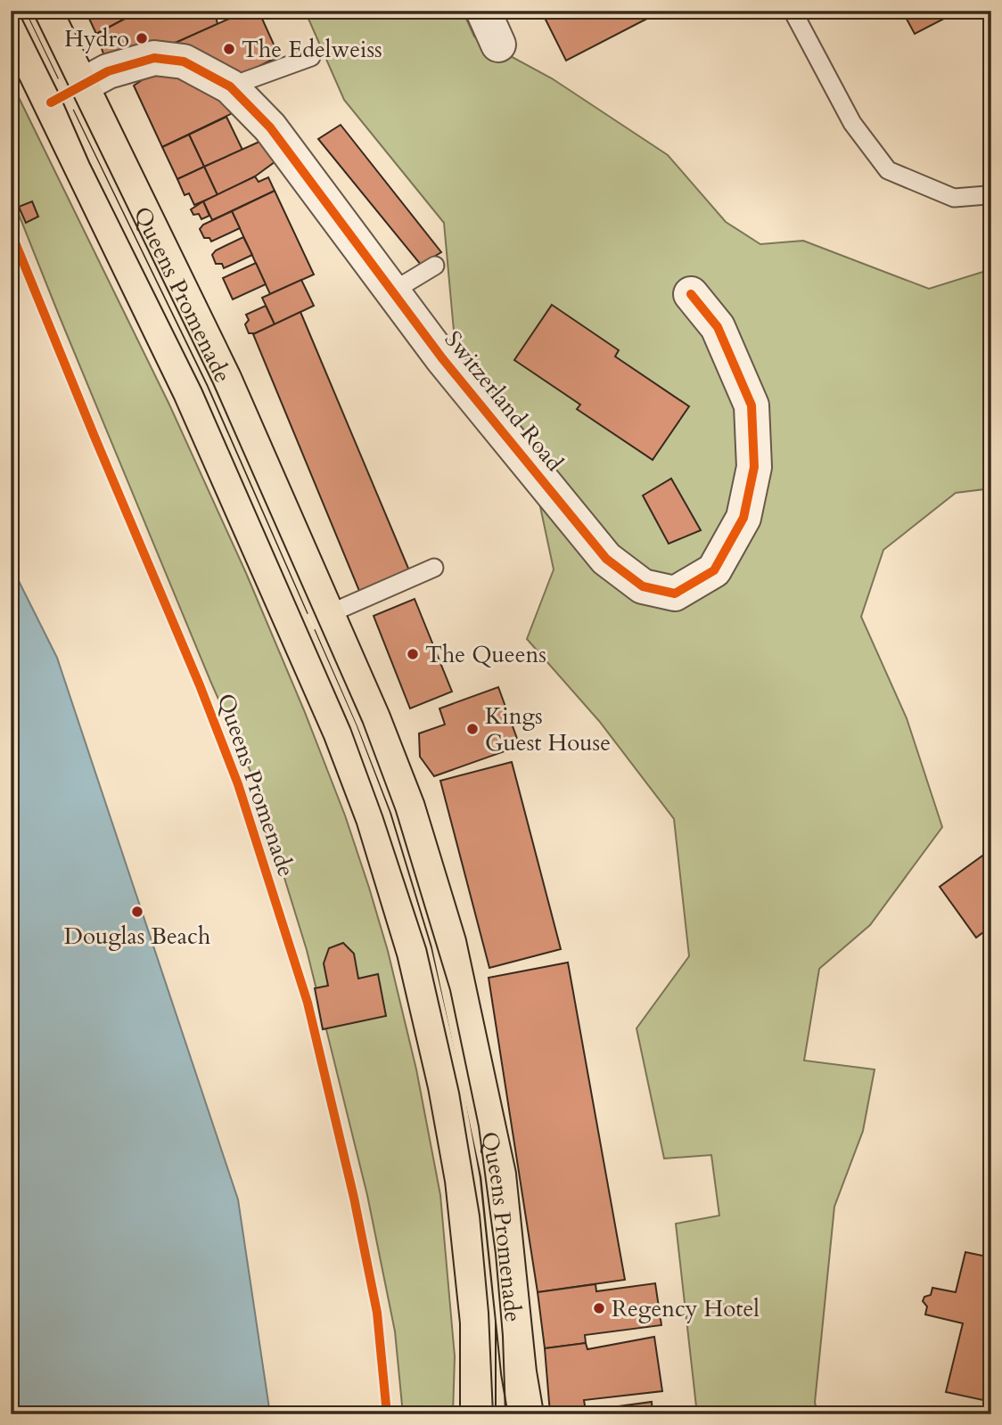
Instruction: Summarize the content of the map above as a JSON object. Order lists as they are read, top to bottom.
{
  "streets": {
    "main road": ["Queens Promenade"],
    "street": ["Switzerland Road"]
  },
  "crossings": [
    ["Queens Promenade", "Switzerland Road"]
  ],
  "places": [
    "Hydro",
    "The Edelweiss",
    "The Queens",
    "Kings Guest House",
    "Douglas Beach",
    "Regency Hotel"
  ]
}
